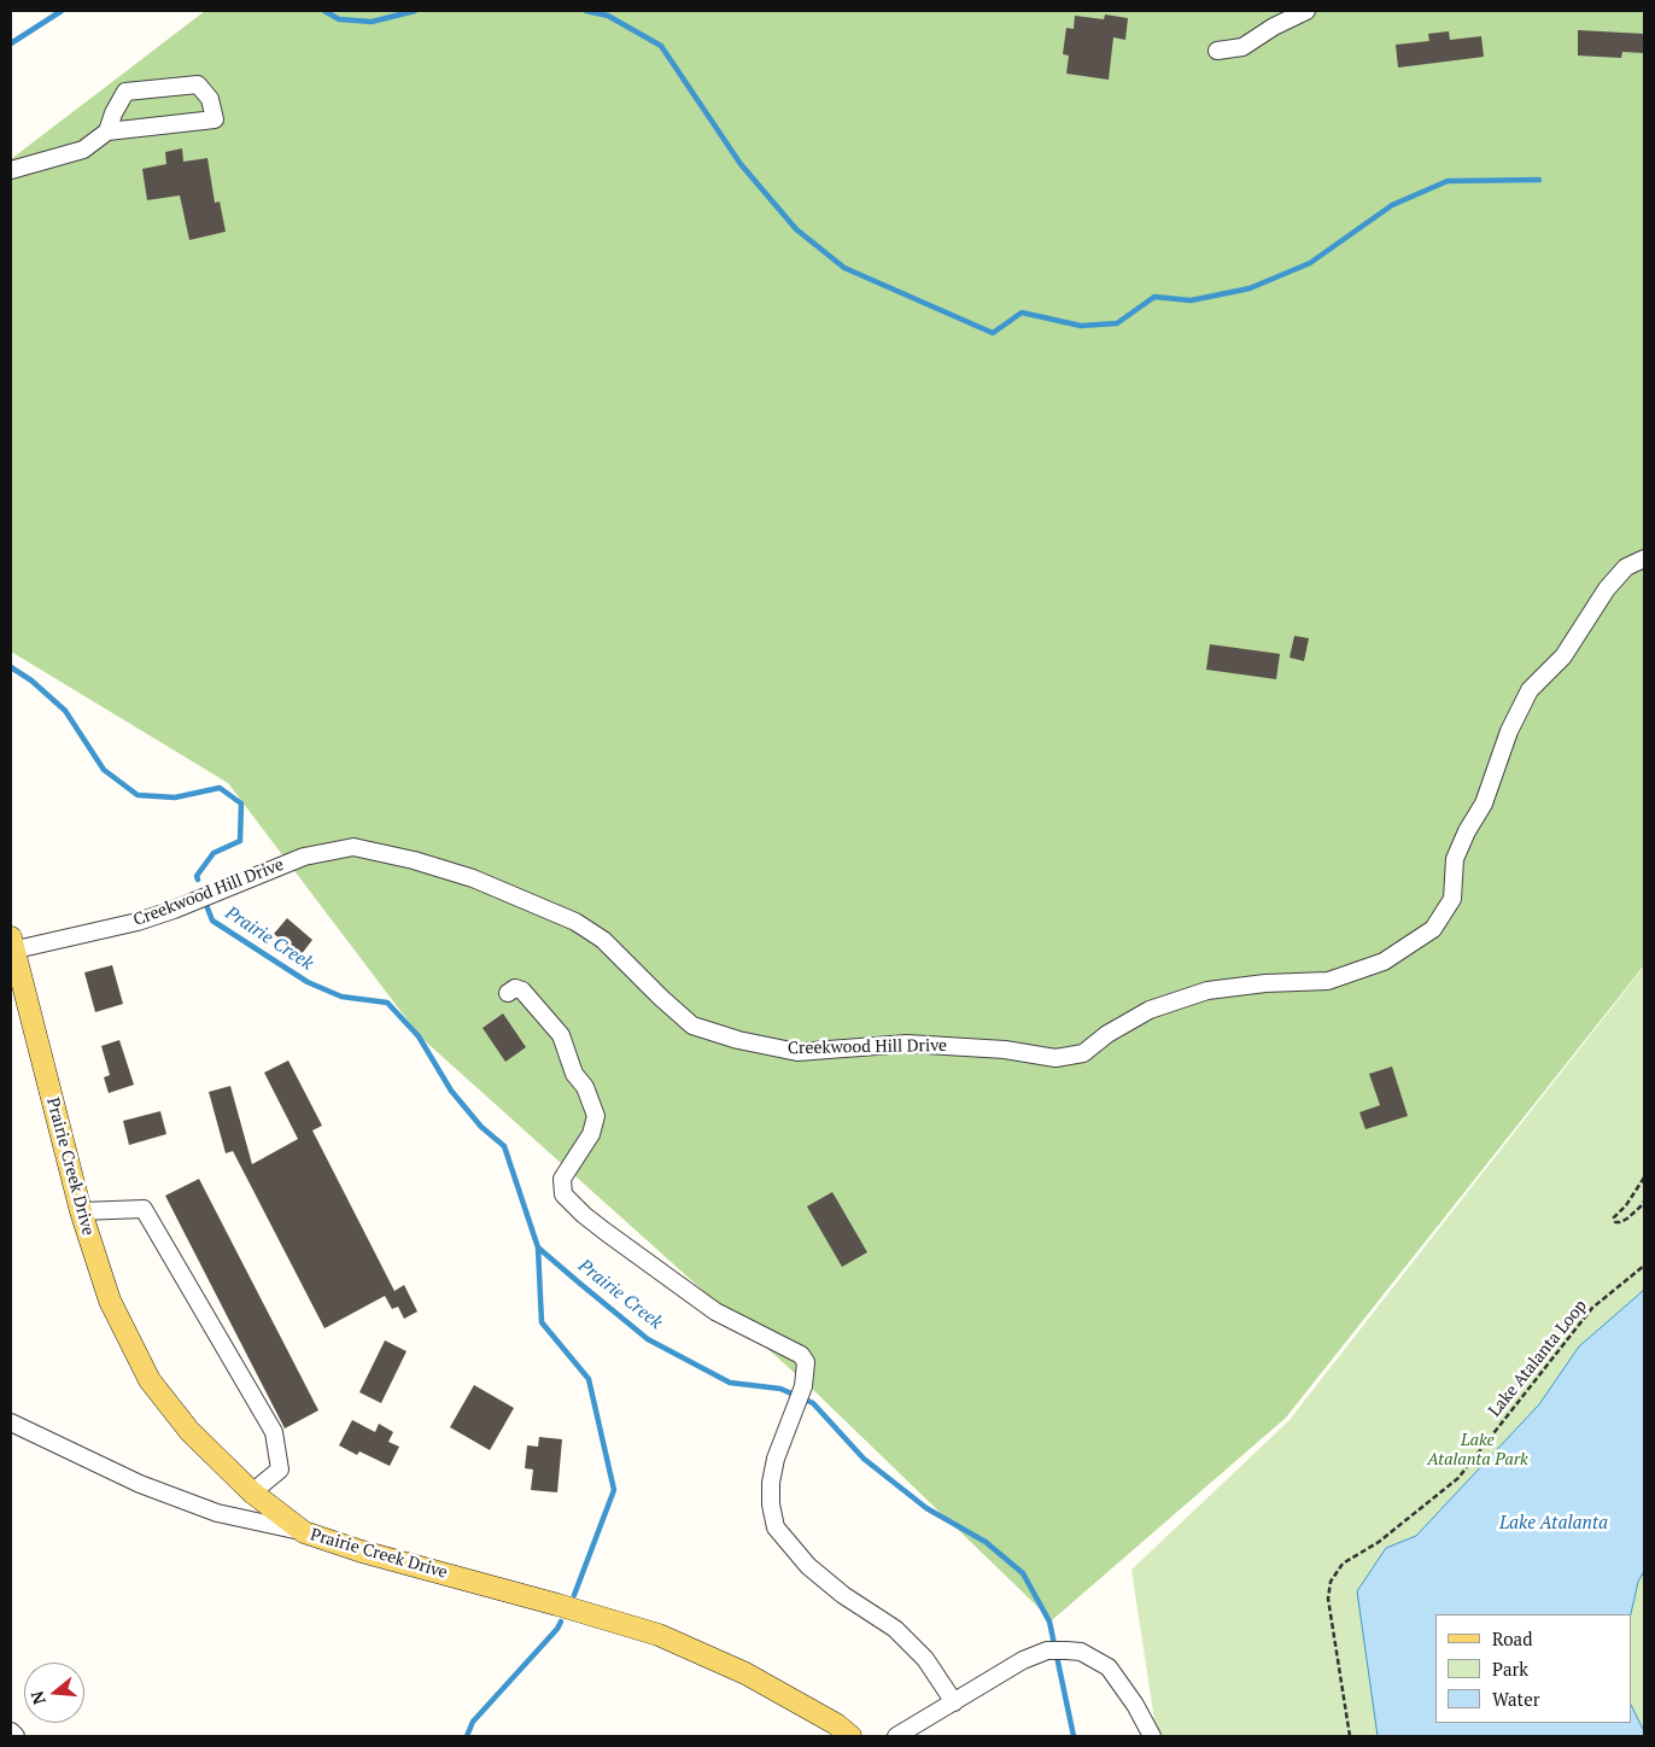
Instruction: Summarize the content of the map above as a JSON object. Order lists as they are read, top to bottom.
{
  "streets": {
    "main road": ["Prairie Creek Drive"],
    "street": ["Creekwood Hill Drive"],
    "path": ["Lake Atalanta Loop"]
  },
  "crossings": [
    ["Creekwood Hill Drive", "Prairie Creek Drive"]
  ],
  "water": ["Prairie Creek", "Lake Atalanta"],
  "parks": ["Lake Atalanta Park"],
  "legend": ["Road", "Park", "Water"],
  "north": "left"
}
